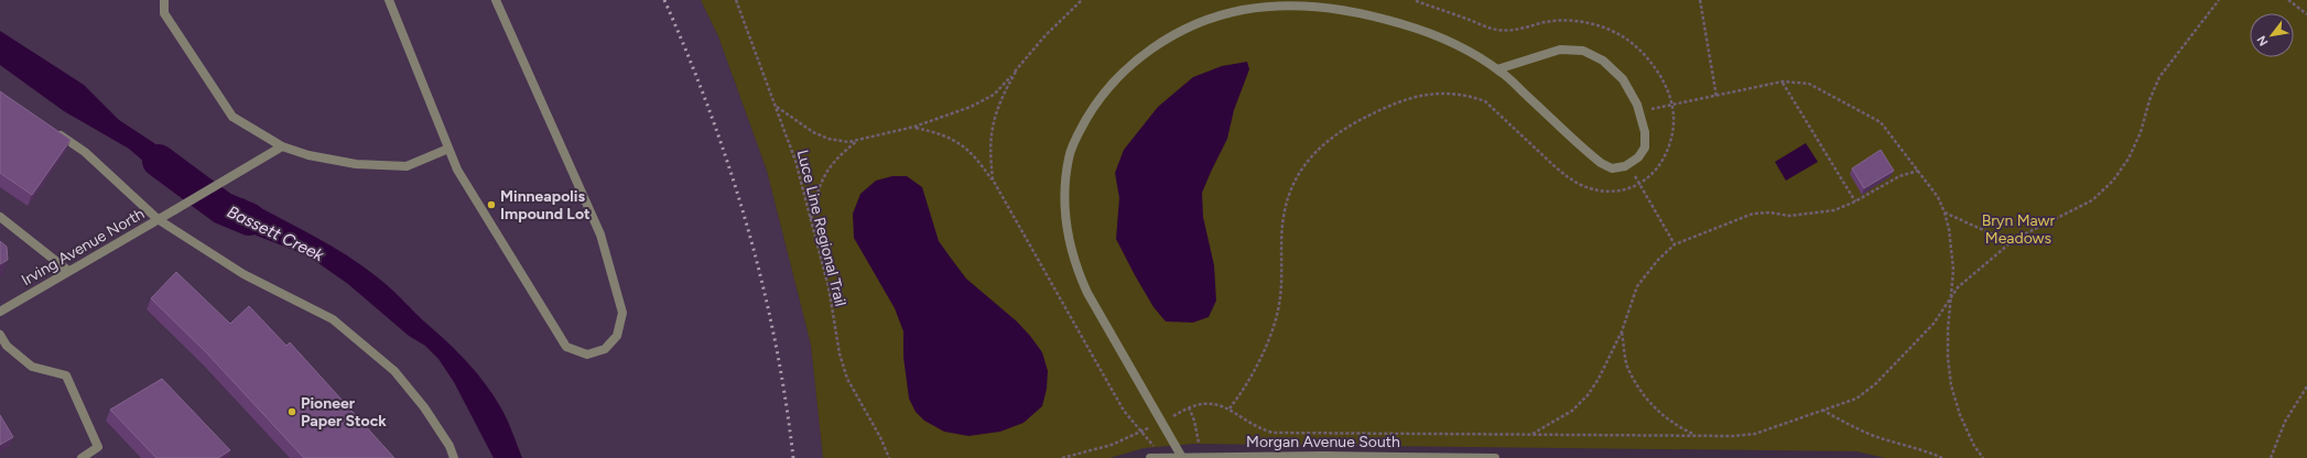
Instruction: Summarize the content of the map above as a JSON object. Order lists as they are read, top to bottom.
{
  "streets": {
    "street": ["Irving Avenue North", "Morgan Avenue South"],
    "path": ["Luce Line Regional Trail"]
  },
  "water": ["Bassett Creek"],
  "parks": ["Bryn Mawr Meadows"],
  "places": ["Minneapolis Impound Lot", "Pioneer Paper Stock"],
  "north": "bottom left"
}
